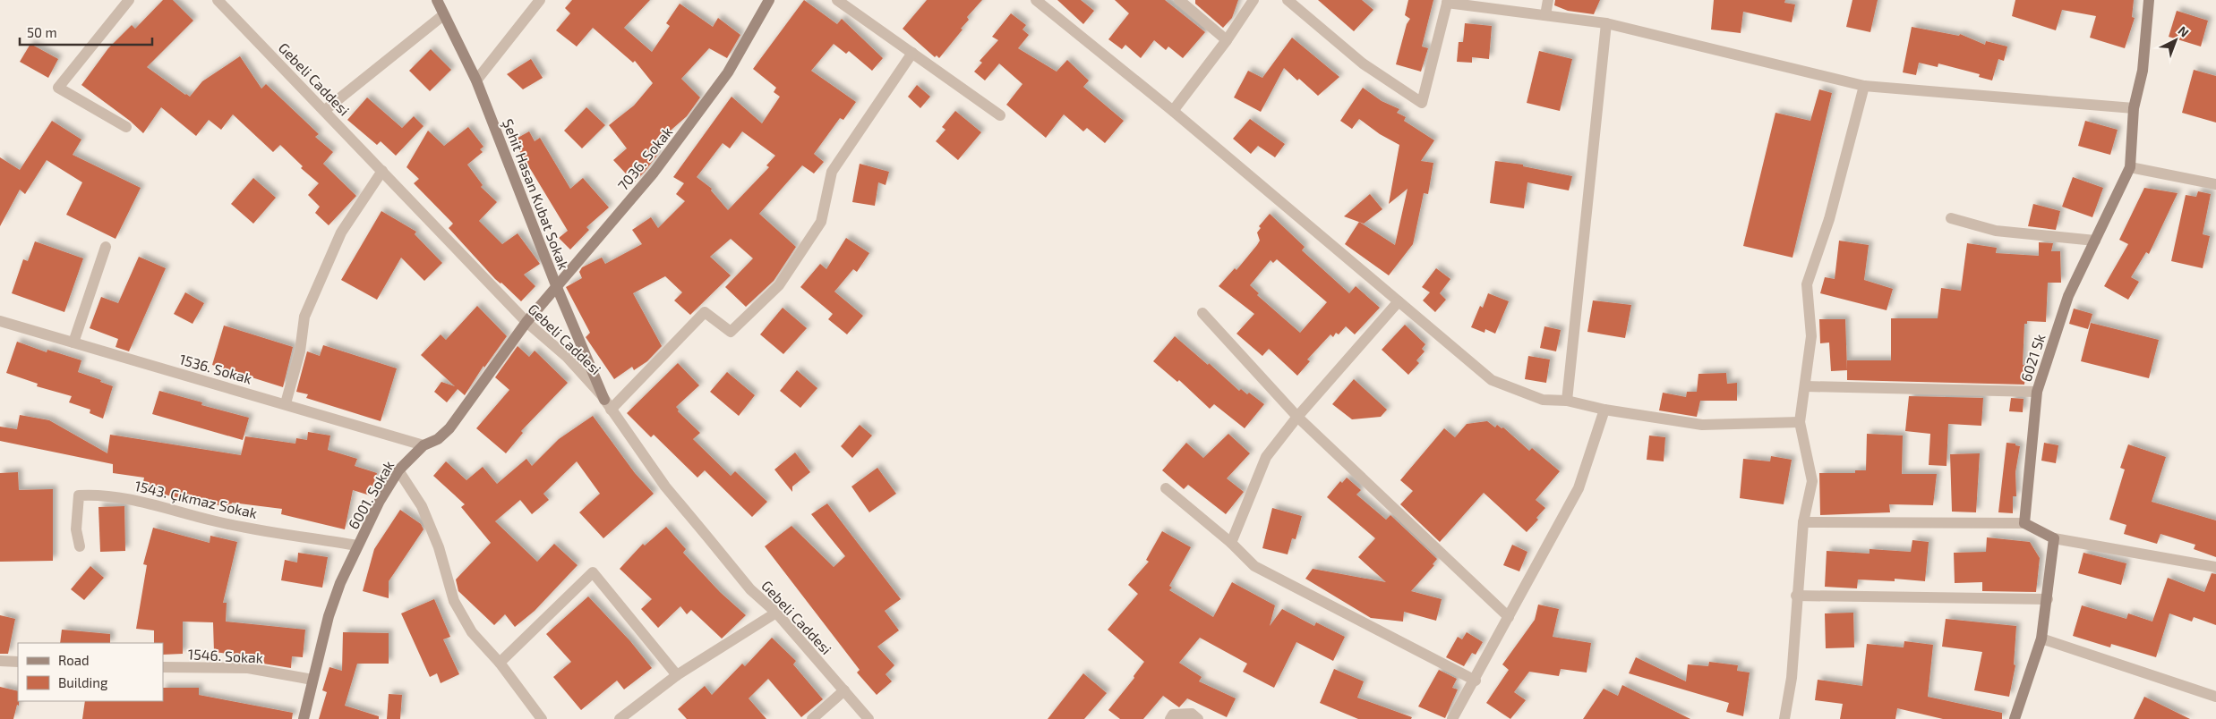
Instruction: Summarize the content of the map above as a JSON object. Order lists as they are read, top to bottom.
{
  "streets": {
    "street": [
      "Gebeli Caddesi",
      "7036. Sokak",
      "Şehit Hasan Kubat Sokak",
      "6021 Sk",
      "1536. Sokak",
      "6001. Sokak",
      "1543. Çıkmaz Sokak",
      "1546. Sokak"
    ]
  },
  "crossings": [
    ["Gebeli Caddesi", "7036. Sokak"],
    ["Gebeli Caddesi", "Şehit Hasan Kubat Sokak"],
    ["Gebeli Caddesi", "6001. Sokak"],
    ["7036. Sokak", "Şehit Hasan Kubat Sokak"],
    ["7036. Sokak", "6001. Sokak"],
    ["1536. Sokak", "6001. Sokak"],
    ["6001. Sokak", "1543. Çıkmaz Sokak"],
    ["6001. Sokak", "1546. Sokak"]
  ],
  "legend": ["Road", "Building"],
  "scale_bar": "50 m",
  "north": "top right"
}
